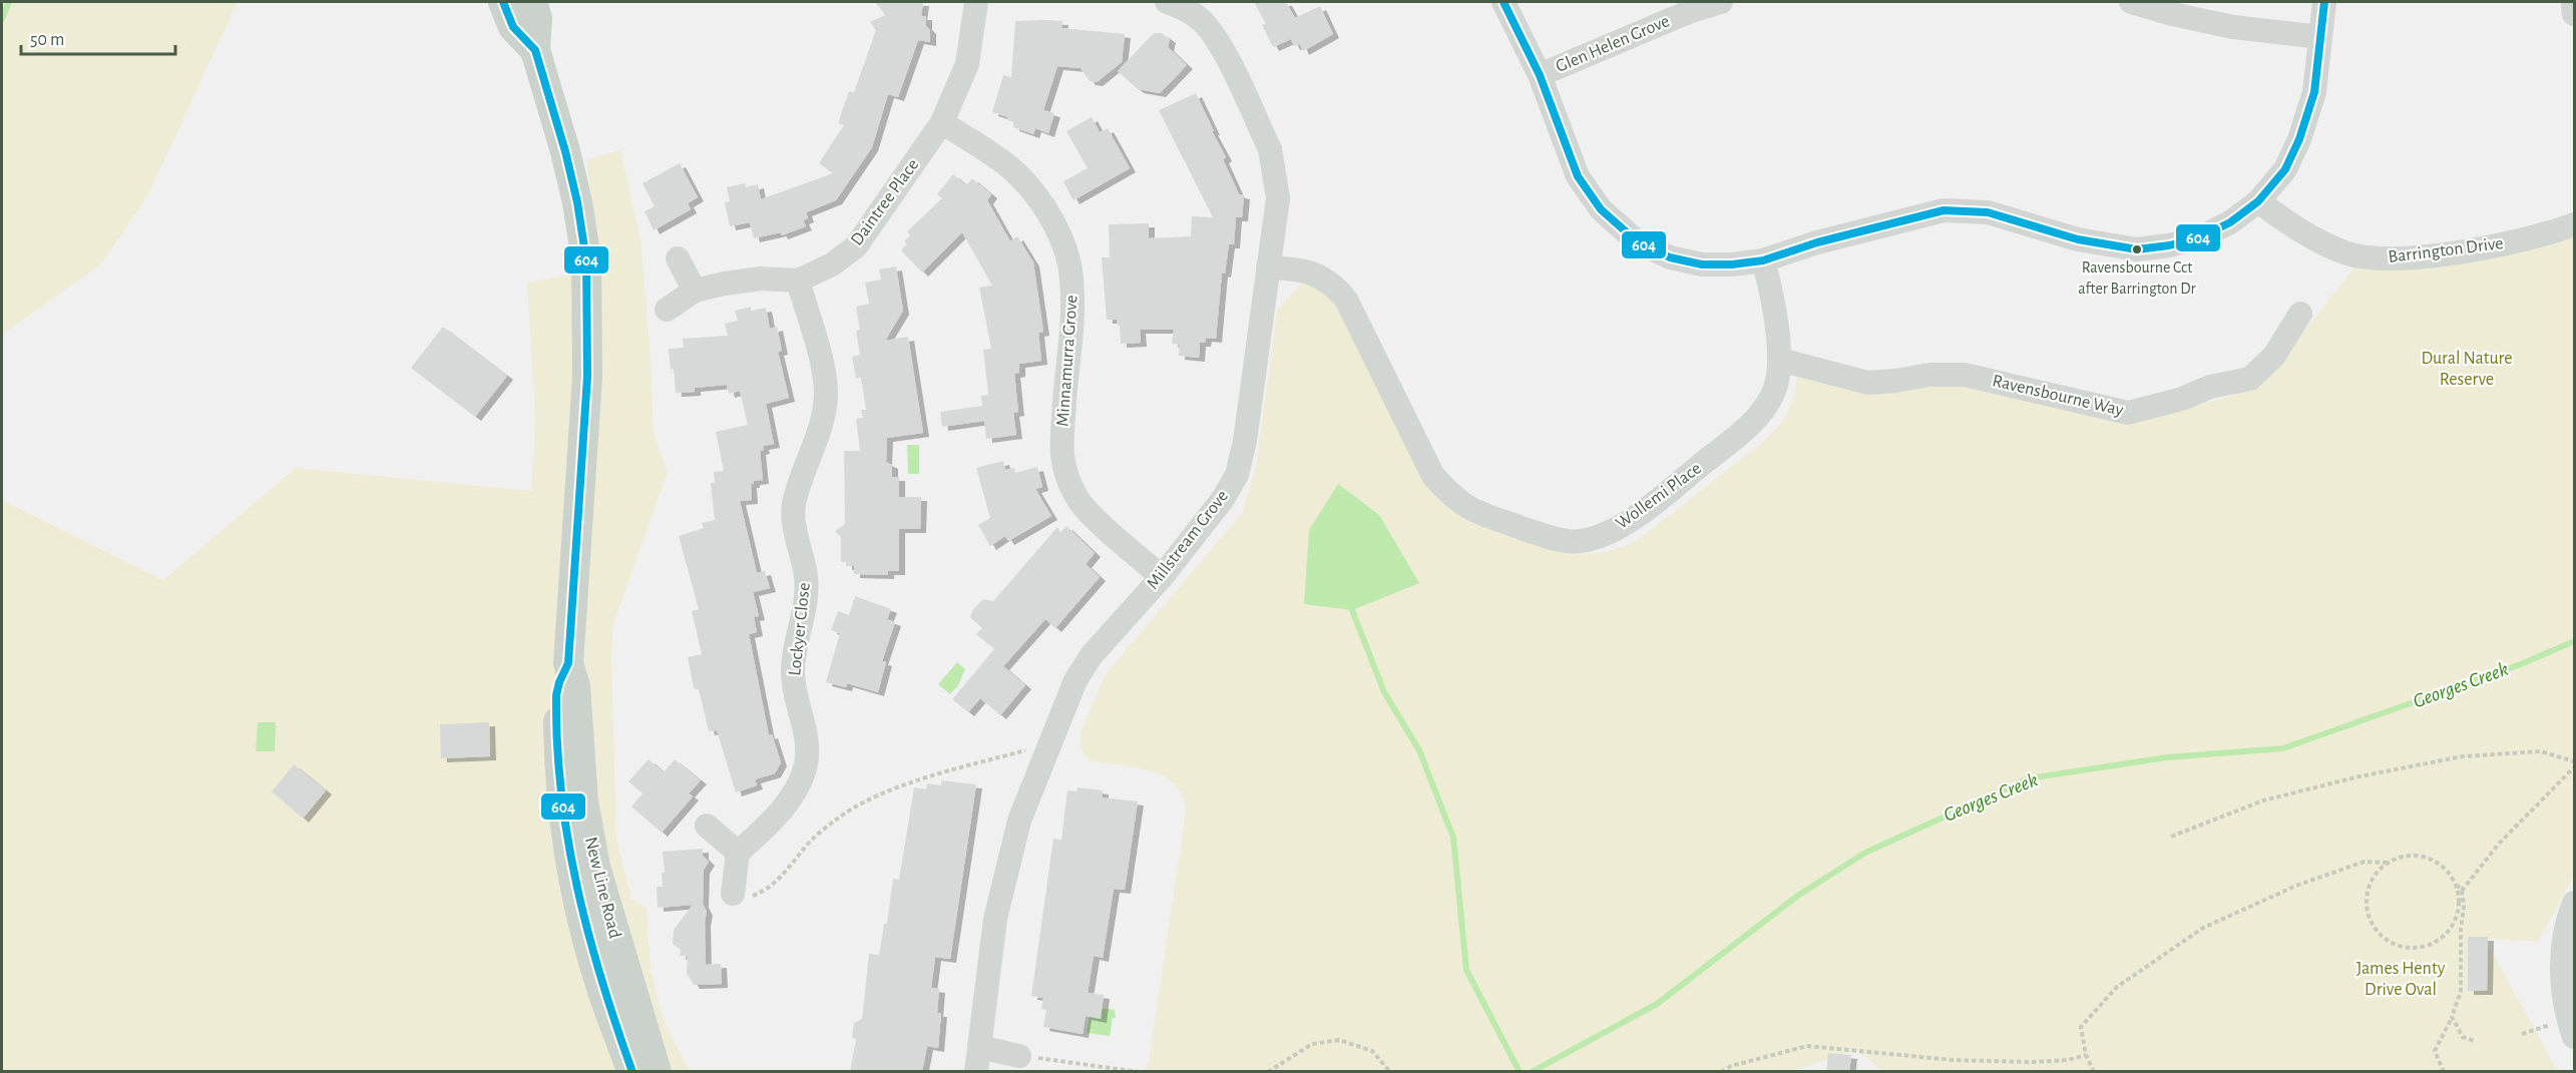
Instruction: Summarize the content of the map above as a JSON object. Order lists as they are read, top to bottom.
{
  "streets": {
    "main road": ["New Line Road"],
    "street": [
      "Glen Helen Grove",
      "Daintree Place",
      "Barrington Drive",
      "Minnamurra Grove",
      "Ravensbourne Way",
      "Wollemi Place",
      "Millstream Grove",
      "Lockyer Close"
    ]
  },
  "crossings": [
    ["Daintree Place", "Minnamurra Grove"],
    ["Daintree Place", "Lockyer Close"],
    ["Minnamurra Grove", "Millstream Grove"],
    ["Ravensbourne Way", "Wollemi Place"],
    ["Wollemi Place", "Millstream Grove"]
  ],
  "water": ["Georges Creek"],
  "parks": ["Dural Nature Reserve", "James Henty Drive Oval"],
  "places": ["Ravensbourne Cct after Barrington Dr"],
  "lines": ["transit line 604"],
  "scale_bar": "50 m"
}
